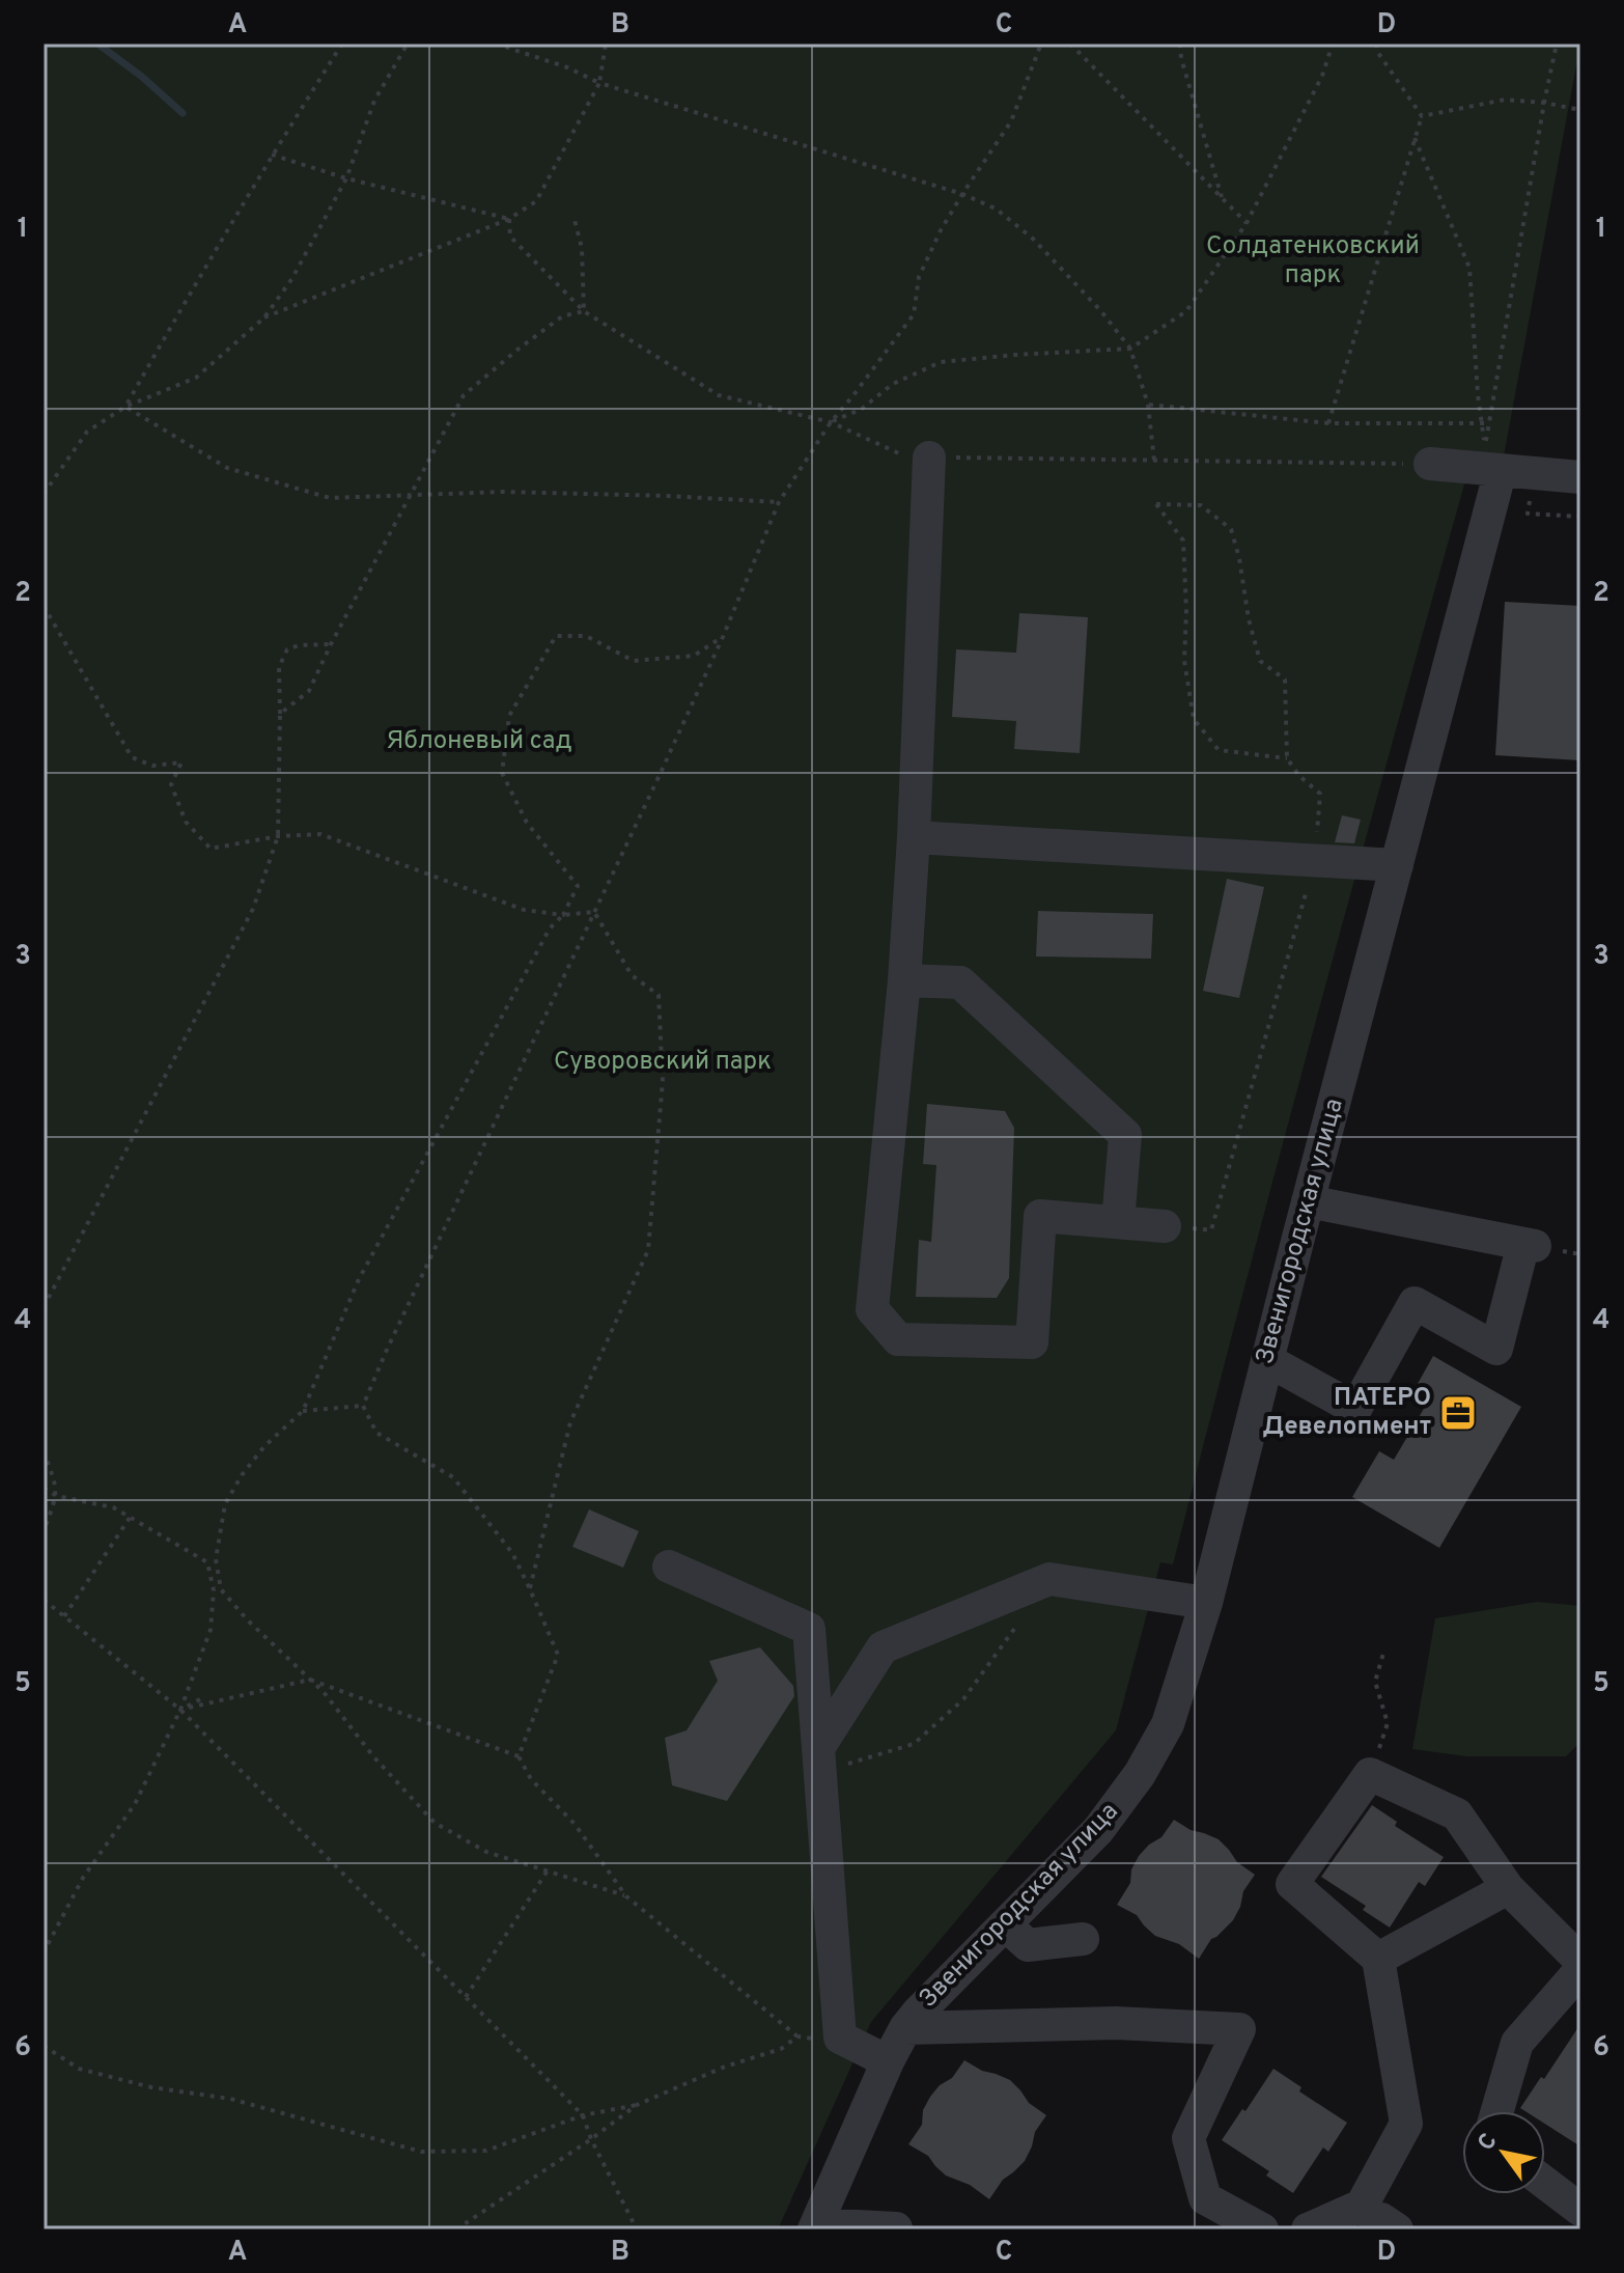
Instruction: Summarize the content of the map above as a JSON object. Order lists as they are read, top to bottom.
{
  "streets": {
    "street": ["Звенигородская улица"]
  },
  "parks": ["Солдатенковский парк", "Яблоневый сад", "Суворовский парк"],
  "places": {
    "office": ["ПАТЕРО Девелопмент"]
  },
  "north": "top left",
  "grid": {
    "columns": [
      "A",
      "B",
      "C",
      "D"
    ],
    "rows": [
      "1",
      "2",
      "3",
      "4",
      "5",
      "6"
    ]
  }
}
